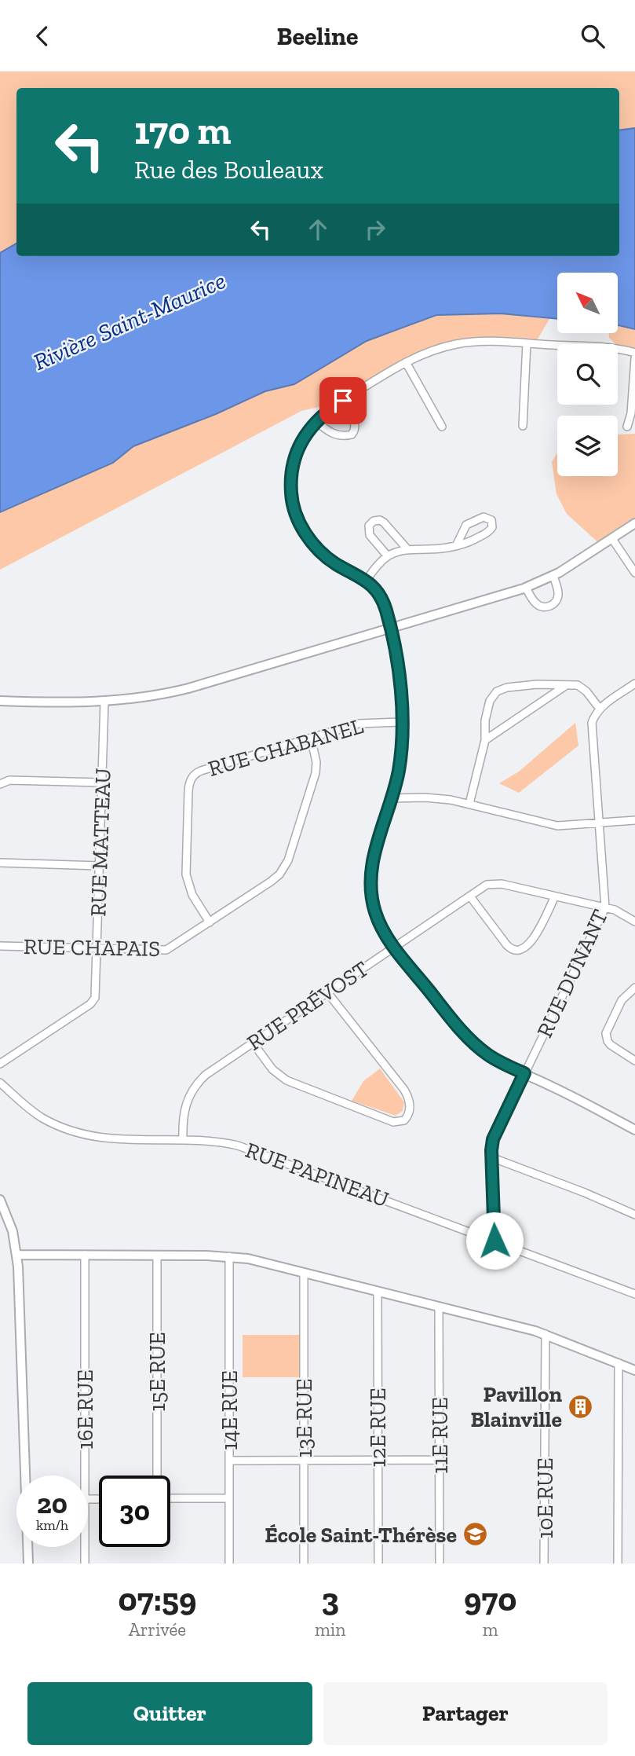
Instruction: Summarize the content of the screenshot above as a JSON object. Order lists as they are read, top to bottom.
{
  "streets": {
    "street": [
      "RUE CHABANEL",
      "RUE MATTEAU",
      "RUE CHAPAIS",
      "RUE DUNANT",
      "RUE PRÉVOST",
      "RUE PAPINEAU",
      "15E RUE",
      "16E RUE",
      "14E RUE",
      "13E RUE",
      "12E RUE",
      "11E RUE",
      "10E RUE"
    ]
  },
  "crossings": [
    ["RUE CHABANEL", "RUE CHAPAIS"],
    ["RUE MATTEAU", "RUE CHAPAIS"],
    ["RUE DUNANT", "RUE PRÉVOST"],
    ["RUE DUNANT", "RUE PAPINEAU"],
    ["RUE PRÉVOST", "RUE PAPINEAU"]
  ],
  "water": ["Rivière Saint-Maurice"],
  "places": {
    "building": ["Pavillon Blainville"],
    "school or university": ["École Saint-Thérèse"]
  },
  "north": "top left",
  "page": {
    "header": "Beeline",
    "turn": ["170 m", "Rue des Bouleaux"],
    "speed": "20 km/h",
    "limit": "30",
    "eta": [
      "07:59",
      "Arrivée",
      "3",
      "min",
      "970",
      "m"
    ],
    "buttons": ["Quitter", "Partager"]
  }
}
